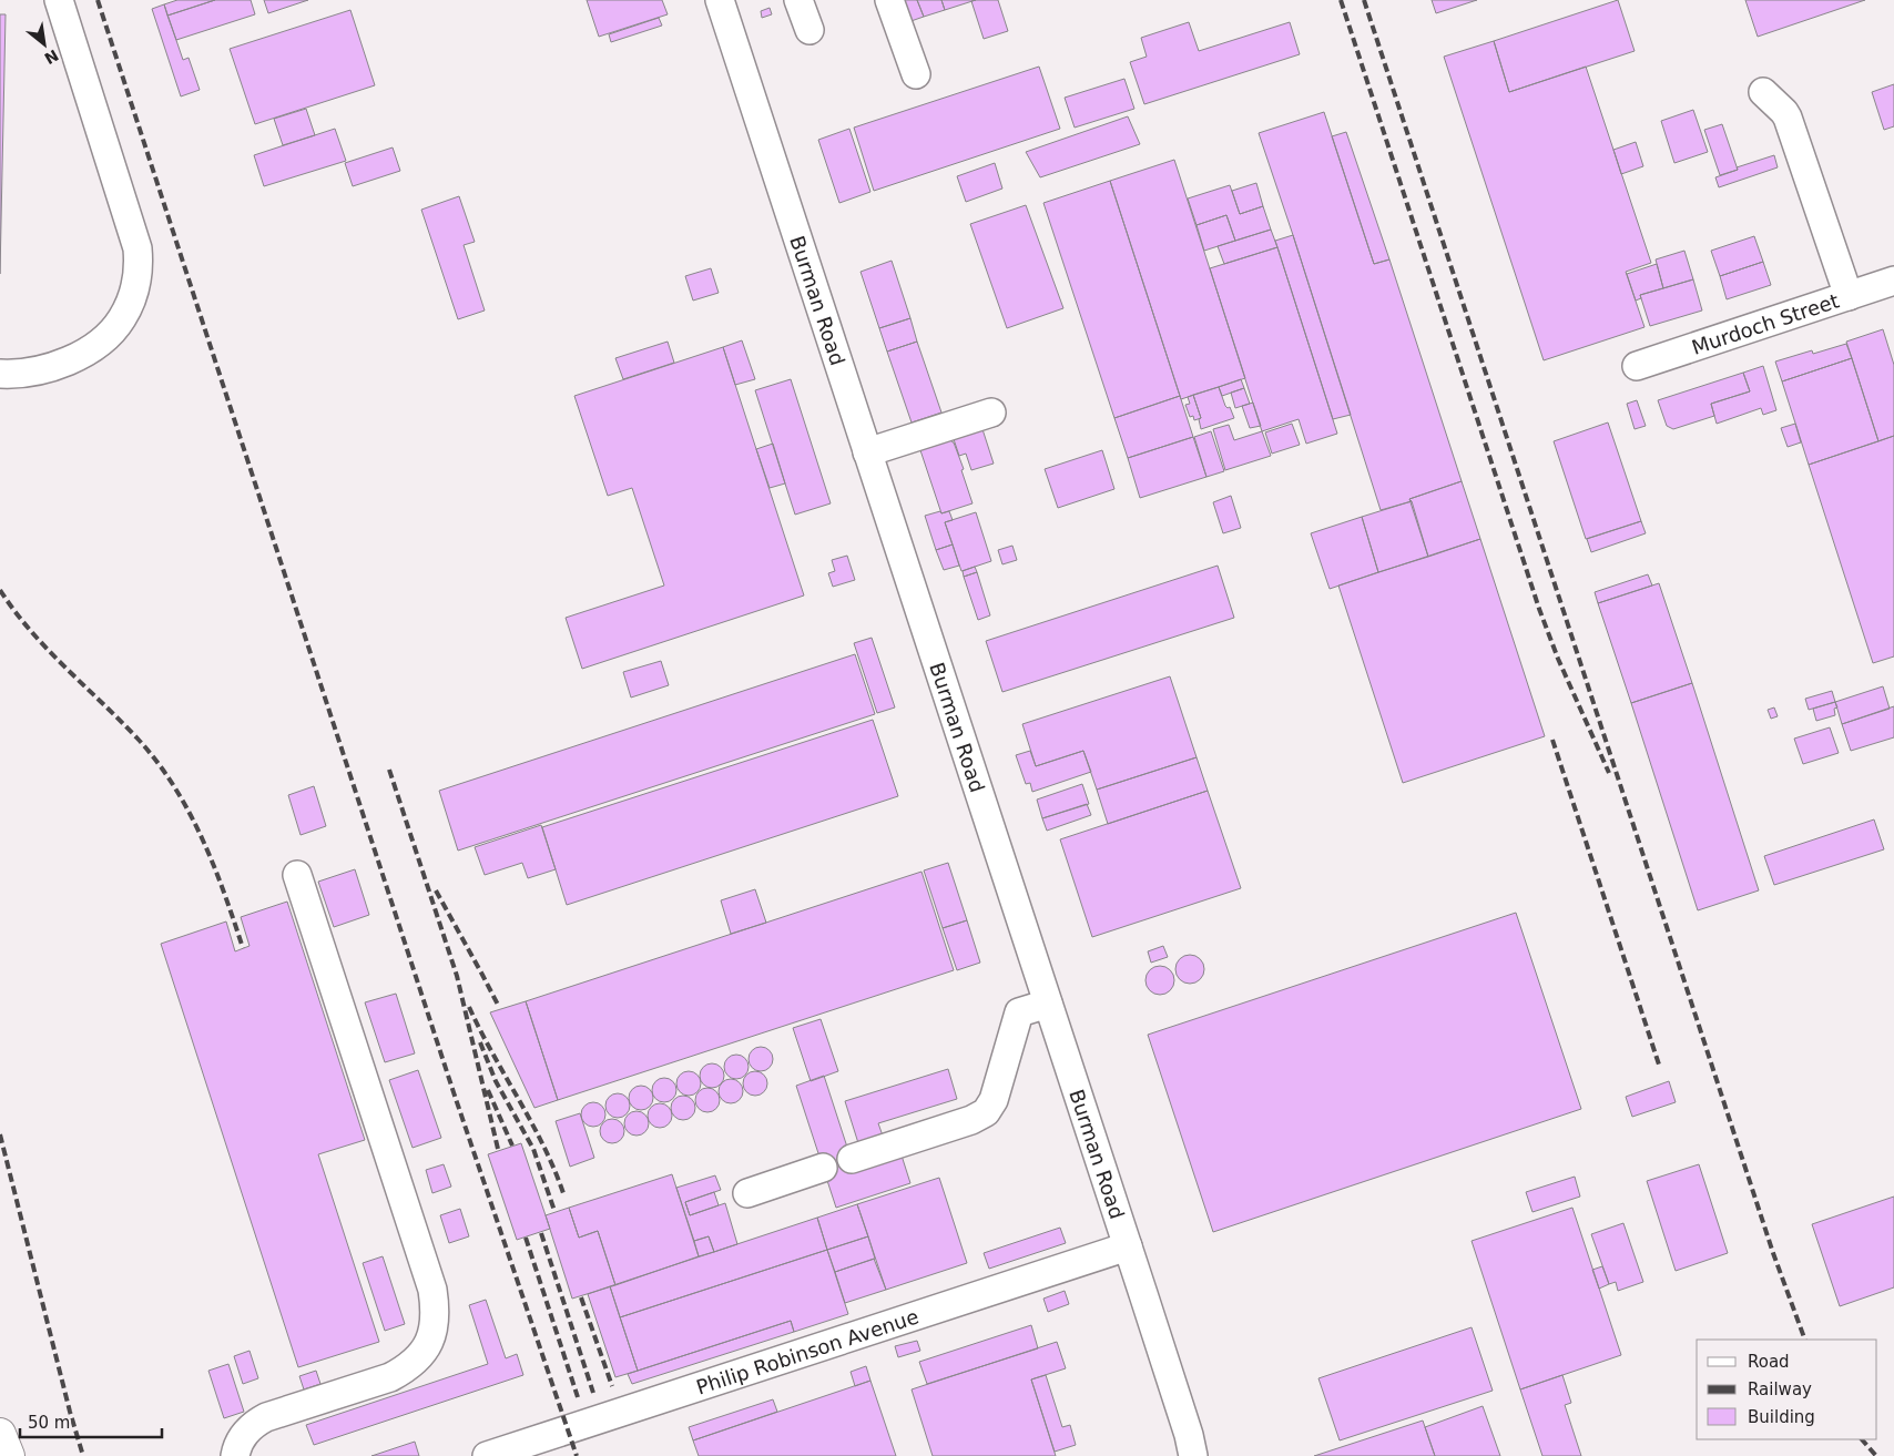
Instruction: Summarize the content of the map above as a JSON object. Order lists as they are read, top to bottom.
{
  "streets": {
    "street": ["Burman Road", "Murdoch Street", "Philip Robinson Avenue"]
  },
  "crossings": [
    ["Burman Road", "Philip Robinson Avenue"]
  ],
  "legend": ["Road", "Railway", "Building"],
  "scale_bar": "50 m",
  "north": "bottom right"
}
